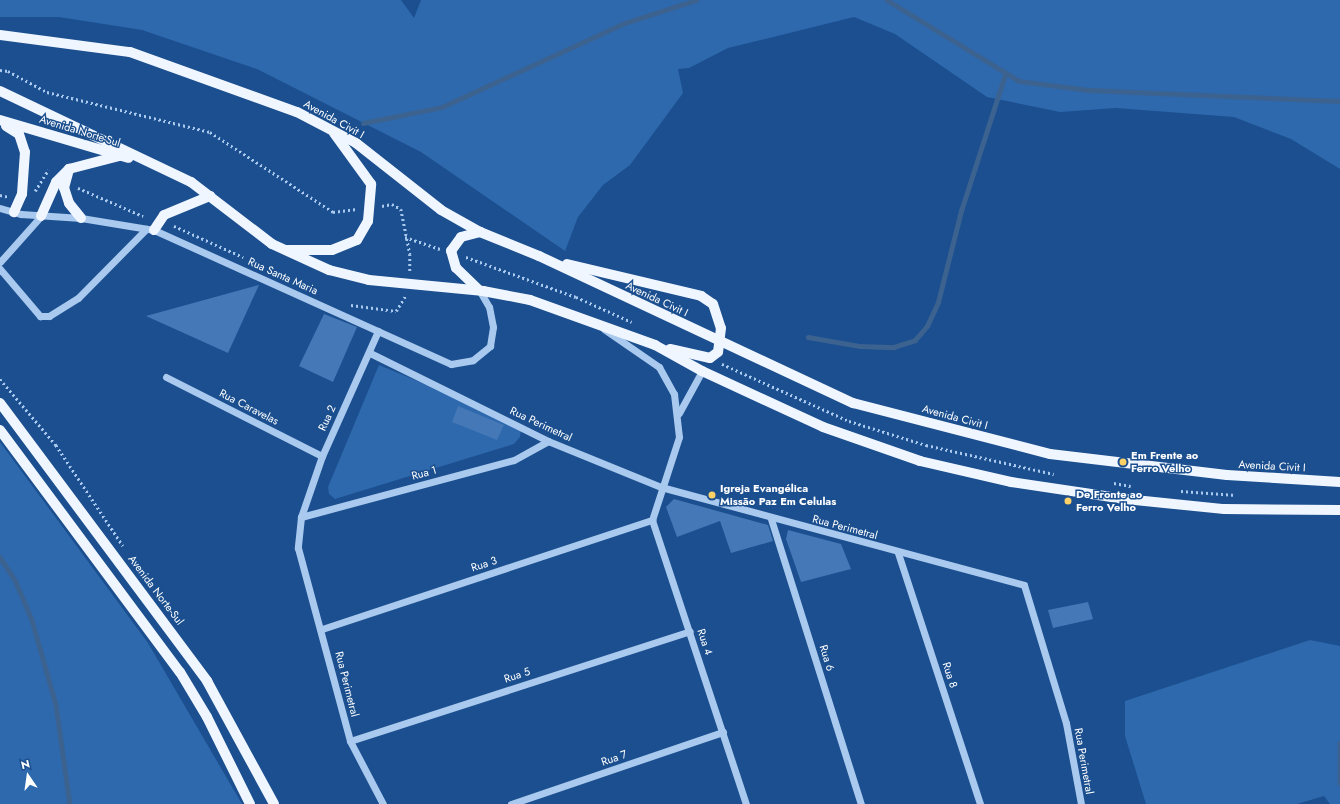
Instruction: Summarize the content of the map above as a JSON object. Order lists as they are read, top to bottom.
{
  "streets": {
    "main road": ["Avenida Civit I", "Avenida Norte-Sul"],
    "street": [
      "Rua Santa Maria",
      "Rua Caravelas",
      "Rua 2",
      "Rua Perimetral",
      "Rua 1",
      "Rua 3",
      "Rua 4",
      "Rua 6",
      "Rua 5",
      "Rua 8",
      "Rua 7"
    ]
  },
  "crossings": [
    ["Rua Santa Maria", "Rua 2"],
    ["Rua Caravelas", "Rua 2"],
    ["Rua 2", "Rua Perimetral"],
    ["Rua 2", "Rua 1"],
    ["Rua Perimetral", "Rua 1"],
    ["Rua Perimetral", "Rua 3"],
    ["Rua Perimetral", "Rua 6"],
    ["Rua Perimetral", "Rua 5"],
    ["Rua Perimetral", "Rua 8"],
    ["Rua 3", "Rua 4"],
    ["Rua 4", "Rua 5"],
    ["Rua 4", "Rua 7"]
  ],
  "places": ["Em Frente ao Ferro Velho", "Igreja Evangélica Missão Paz Em Celulas", "De Fronte ao Ferro Velho"],
  "north": "top"
}
